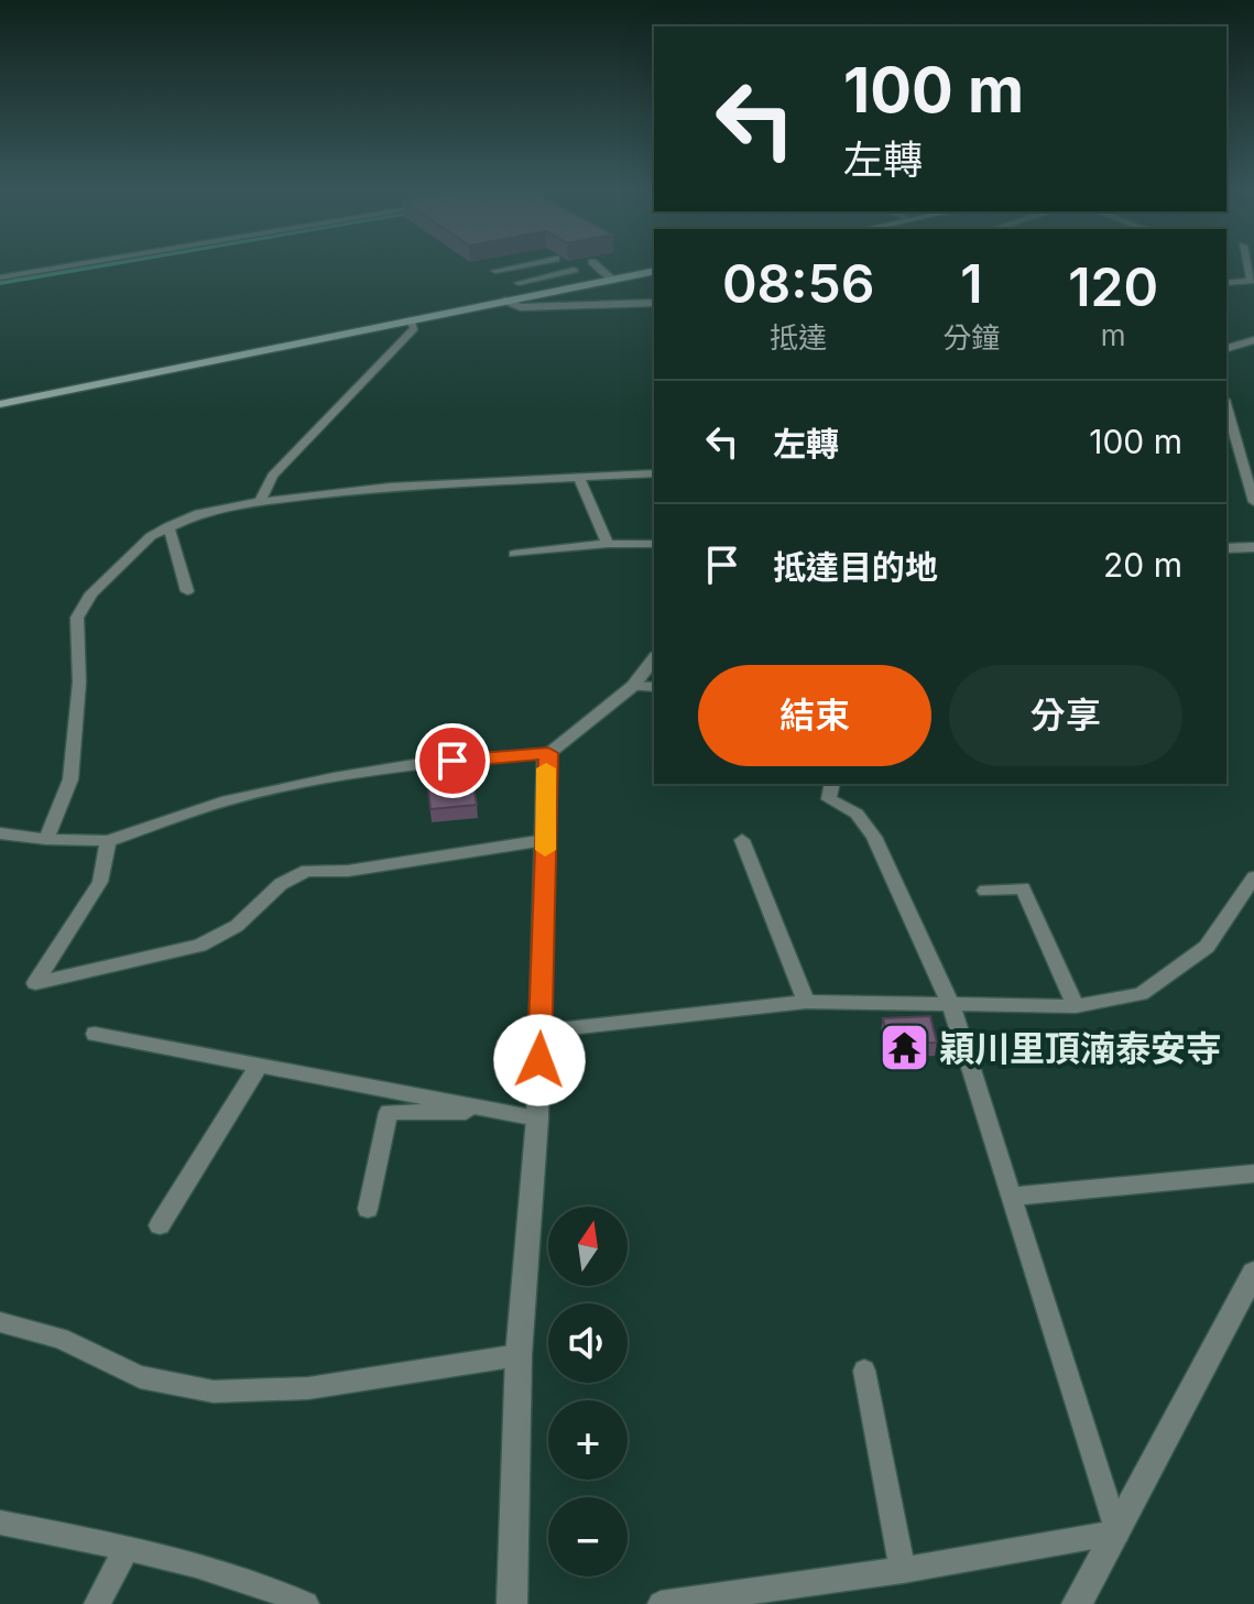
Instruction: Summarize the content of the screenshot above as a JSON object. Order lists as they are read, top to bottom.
{
  "places": {
    "temple": ["穎川里頂湳泰安寺"]
  },
  "north": "top",
  "page": {
    "turn": ["100 m", "左轉"],
    "eta": [
      "08:56",
      "抵達",
      "1",
      "分鐘",
      "120",
      "m"
    ],
    "list": [
      {
        "name": "左轉",
        "value": "100 m"
      },
      {
        "name": "抵達目的地",
        "value": "20 m"
      }
    ],
    "buttons": ["結束", "分享"],
    "map_buttons": ["+", "−"]
  }
}
